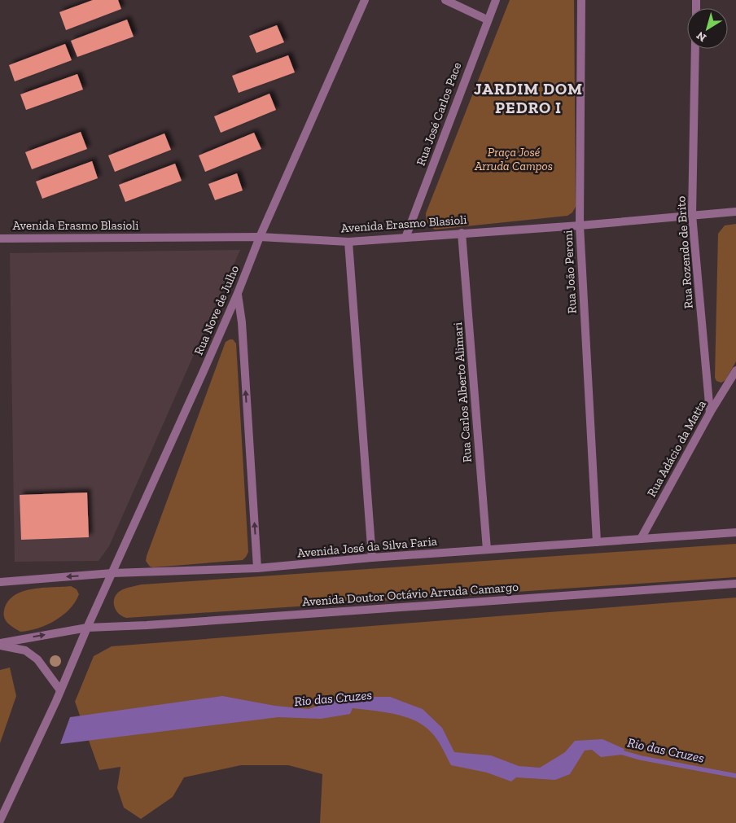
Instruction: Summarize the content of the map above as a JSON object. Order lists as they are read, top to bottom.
{
  "streets": {
    "street": [
      "Rua José Carlos Pace",
      "Avenida Erasmo Blasioli",
      "Rua Rozendo de Brito",
      "Rua João Peroni",
      "Rua Nove de Julho",
      "Rua Carlos Alberto Alimari",
      "Rua Adácio da Matta",
      "Avenida José da Silva Faria",
      "Avenida Doutor Octávio Arruda Camargo"
    ]
  },
  "crossings": [
    ["Rua José Carlos Pace", "Avenida Erasmo Blasioli"],
    ["Avenida Erasmo Blasioli", "Rua Rozendo de Brito"],
    ["Avenida Erasmo Blasioli", "Rua João Peroni"],
    ["Avenida Erasmo Blasioli", "Rua Nove de Julho"],
    ["Avenida Erasmo Blasioli", "Rua Carlos Alberto Alimari"],
    ["Rua Rozendo de Brito", "Rua Adácio da Matta"],
    ["Rua João Peroni", "Avenida José da Silva Faria"],
    ["Rua Nove de Julho", "Avenida José da Silva Faria"],
    ["Rua Nove de Julho", "Avenida Doutor Octávio Arruda Camargo"],
    ["Rua Carlos Alberto Alimari", "Avenida José da Silva Faria"],
    ["Rua Adácio da Matta", "Avenida José da Silva Faria"]
  ],
  "districts": ["JARDIM DOM PEDRO I"],
  "water": ["Rio das Cruzes"],
  "parks": ["Praça José Arruda Campos"],
  "north": "bottom left"
}
